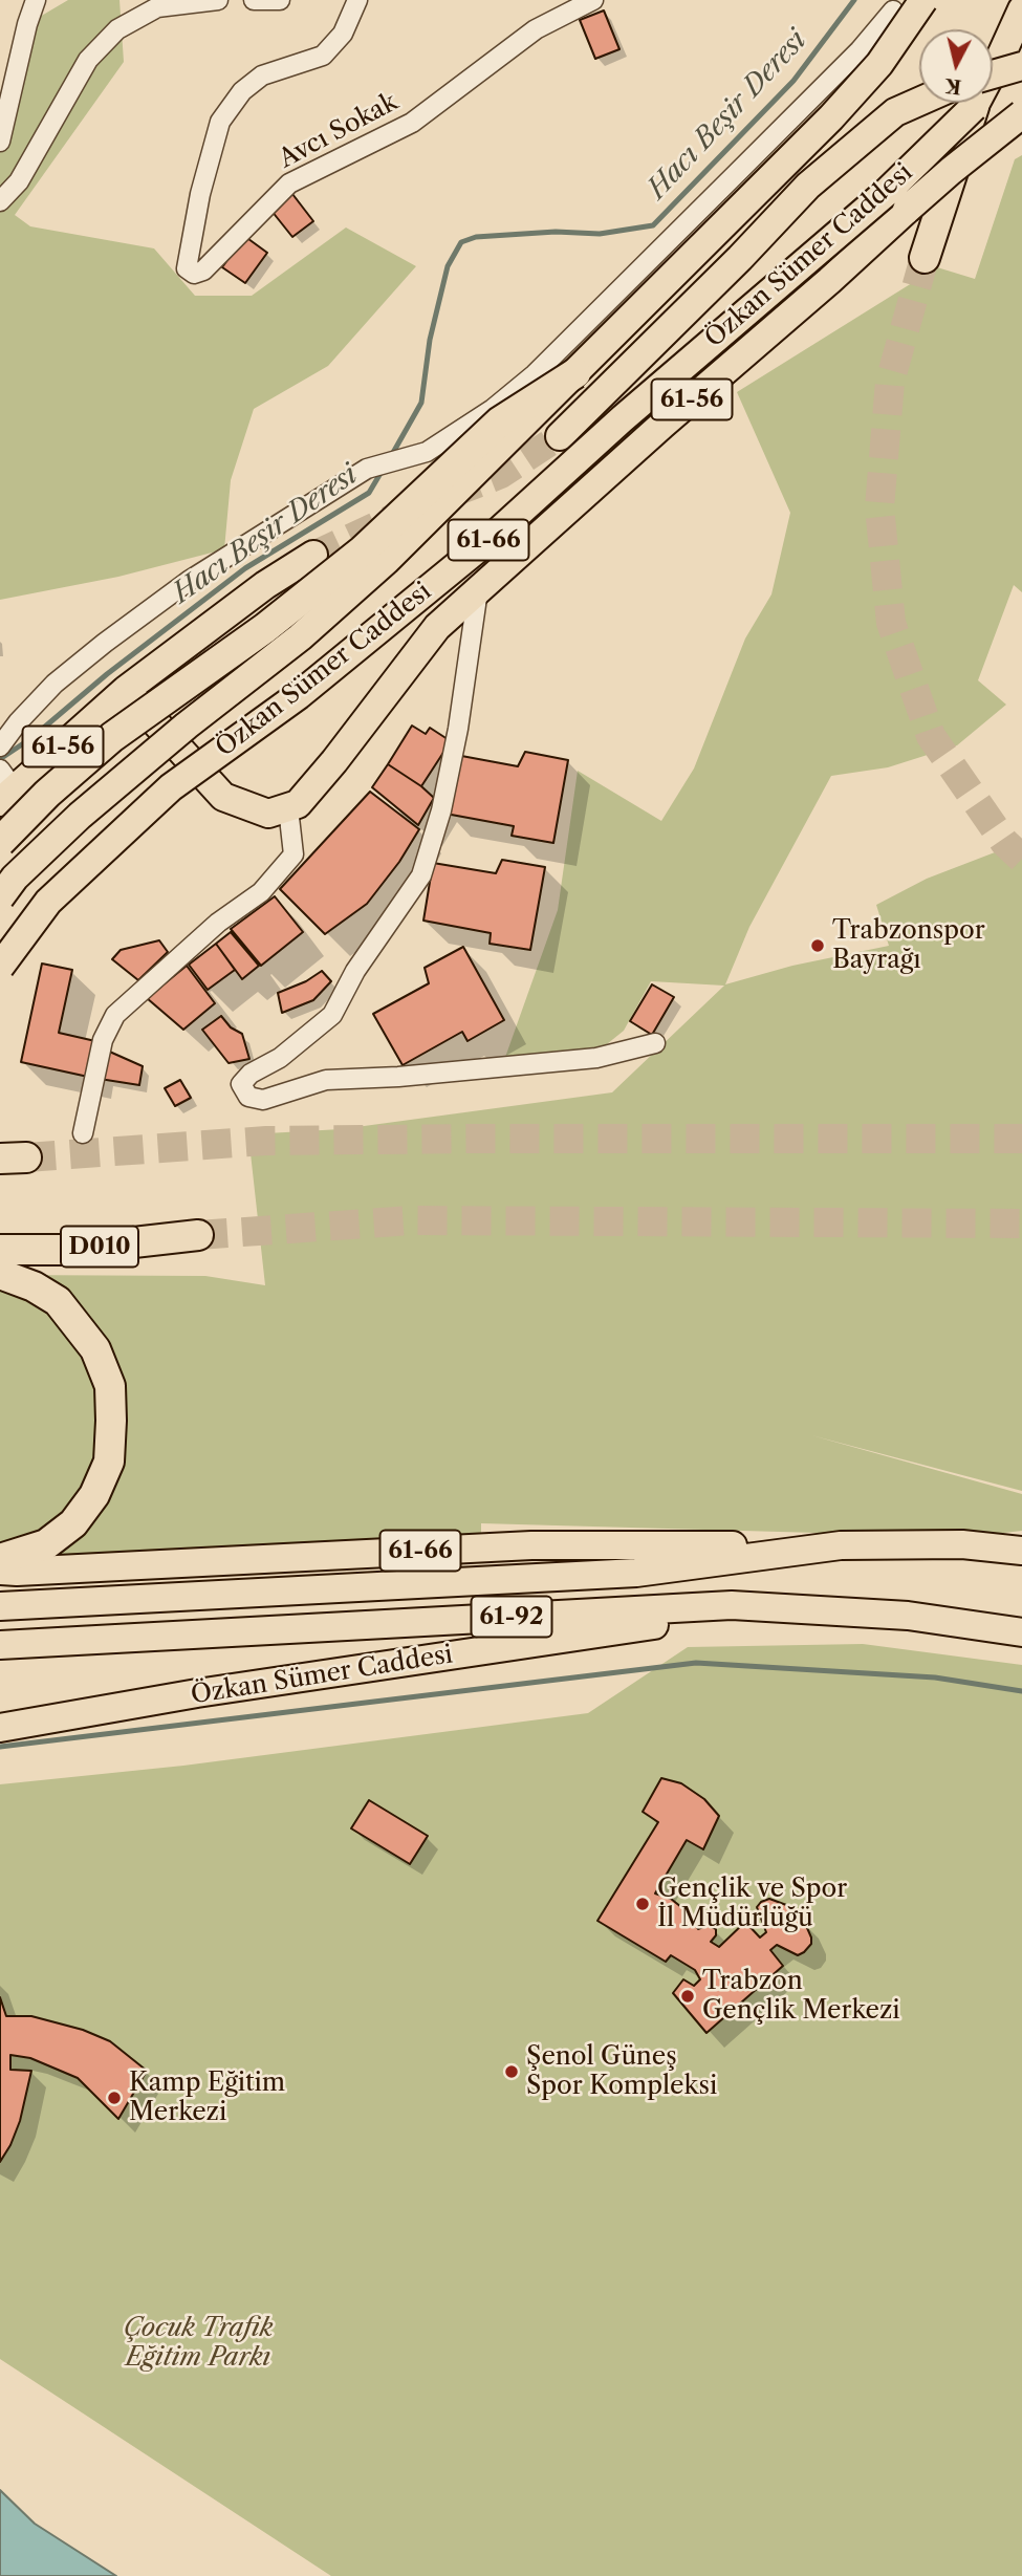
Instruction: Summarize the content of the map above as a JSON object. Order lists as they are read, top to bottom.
{
  "streets": {
    "highway": ["D010"],
    "main road": [
      "Özkan Sümer Caddesi",
      "61-56",
      "61-66",
      "61-92"
    ],
    "street": ["Avcı Sokak"]
  },
  "crossings": [
    ["61-66", "61-92"]
  ],
  "water": ["Hacı Beşir Deresi"],
  "parks": ["Çocuk Trafik Eğitim Parkı"],
  "places": [
    "Trabzonspor Bayrağı",
    "Gençlik ve Spor İl Müdürlüğü",
    "Trabzon Gençlik Merkezi",
    "Şenol Güneş Spor Kompleksi",
    "Kamp Eğitim Merkezi"
  ],
  "north": "bottom"
}
